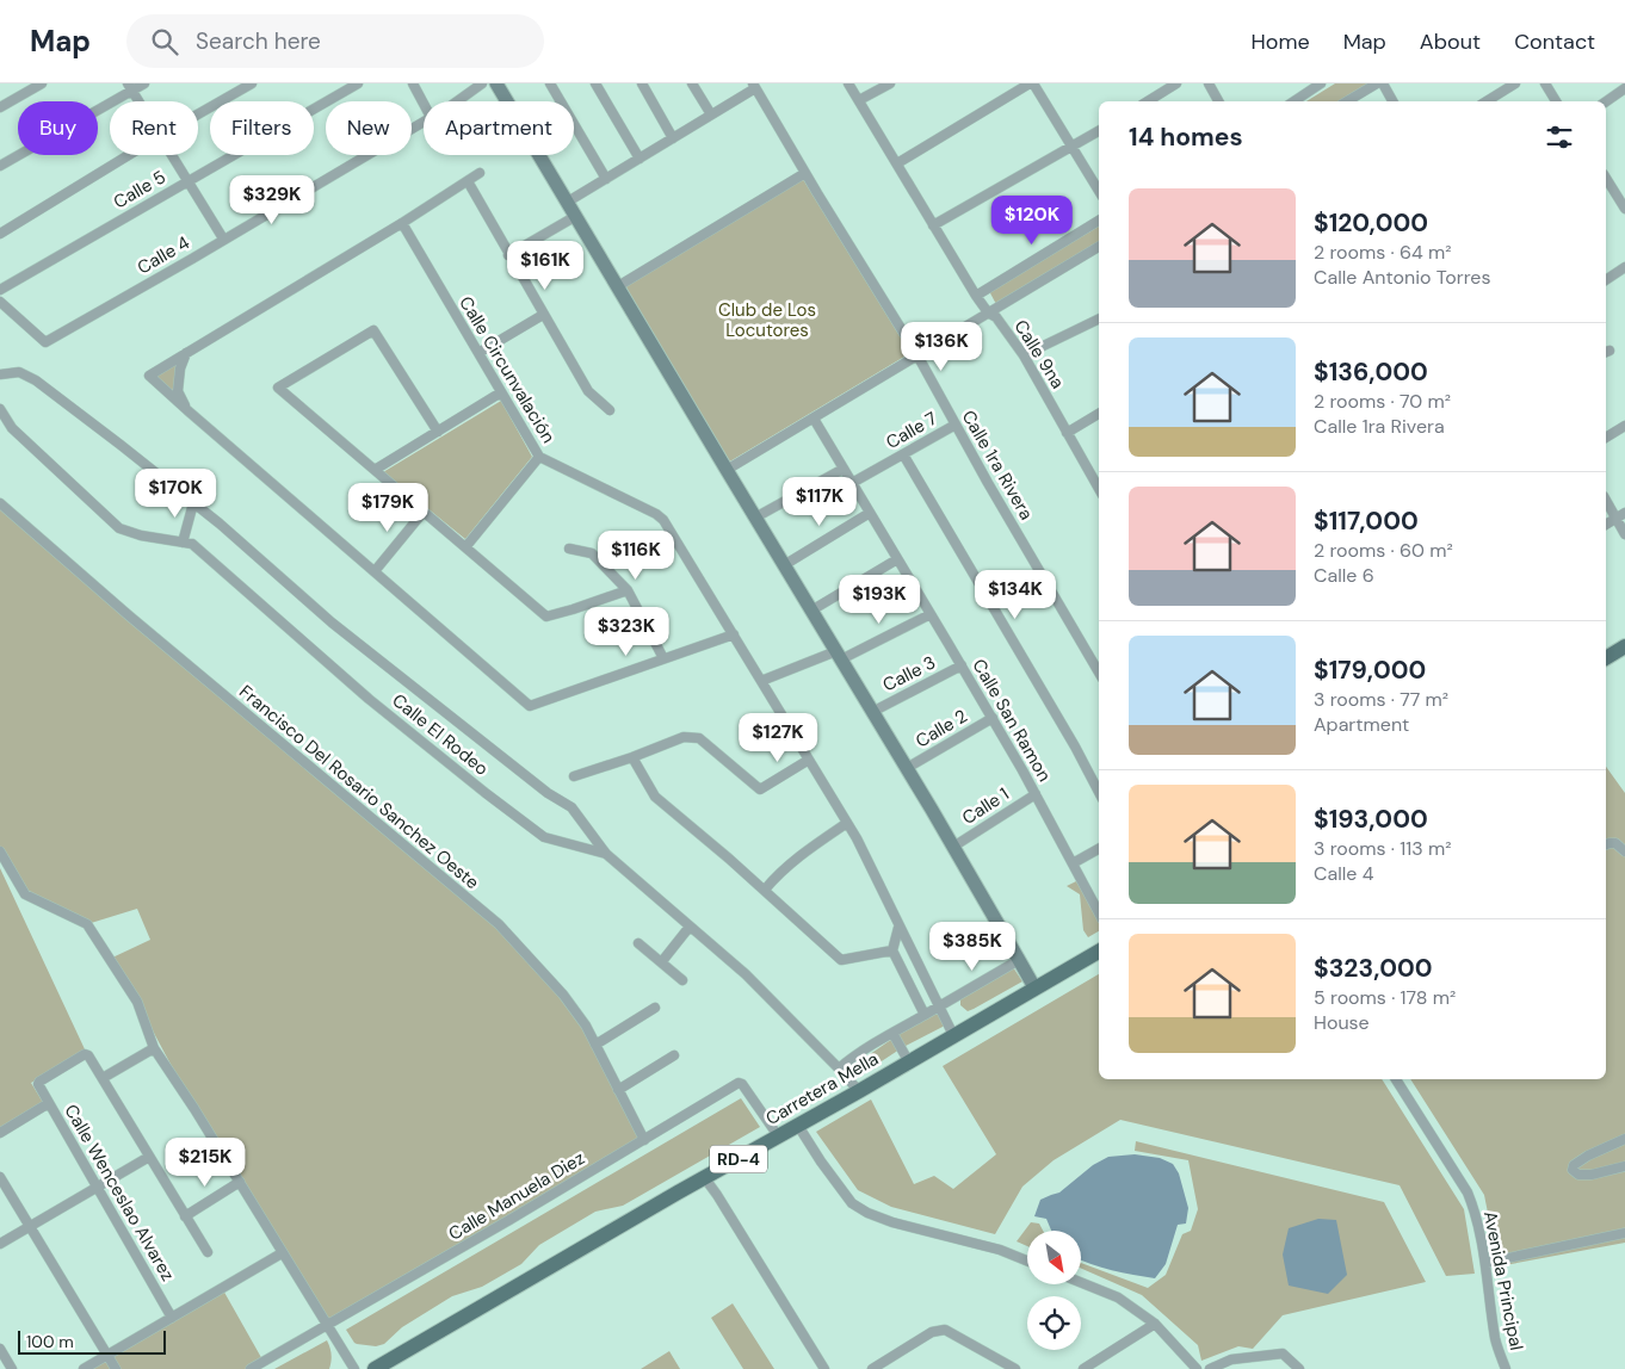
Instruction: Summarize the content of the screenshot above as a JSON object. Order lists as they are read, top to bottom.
{
  "streets": {
    "main road": ["Carretera Mella", "RD-4"],
    "street": [
      "Calle 5",
      "Calle 4",
      "Calle 9na",
      "Calle Circunvalación",
      "Calle 7",
      "Calle 1ra Rivera",
      "Calle 3",
      "Calle San Ramon",
      "Calle 2",
      "Calle El Rodeo",
      "Francisco Del Rosario Sanchez Oeste",
      "Calle 1",
      "Calle Wenceslao Alvarez",
      "Calle Manuela Diez",
      "Avenida Principal"
    ]
  },
  "crossings": [
    ["Calle Circunvalación", "Carretera Mella"],
    ["Calle 7", "Calle 1ra Rivera"],
    ["Calle 7", "Calle San Ramon"],
    ["Calle 3", "Calle San Ramon"],
    ["Calle San Ramon", "Calle 2"],
    ["Calle San Ramon", "Calle 1"],
    ["Calle El Rodeo", "Carretera Mella"],
    ["Francisco Del Rosario Sanchez Oeste", "Calle Manuela Diez"],
    ["Carretera Mella", "Calle Manuela Diez"]
  ],
  "parks": ["Club de Los Locutores"],
  "scale_bar": "100 m",
  "north": "bottom right",
  "page": {
    "header": "Map",
    "search": "Search here",
    "nav": [
      "Home",
      "Map",
      "About",
      "Contact"
    ],
    "chip": [
      "Buy",
      "Rent",
      "Filters",
      "New",
      "Apartment"
    ],
    "heading": "14 homes",
    "list": [
      {
        "name": "$120,000",
        "note": "2 rooms · 64 m² · Calle Antonio Torres"
      },
      {
        "name": "$136,000",
        "note": "2 rooms · 70 m² · Calle 1ra Rivera"
      },
      {
        "name": "$117,000",
        "note": "2 rooms · 60 m² · Calle 6"
      },
      {
        "name": "$179,000",
        "note": "3 rooms · 77 m² · Apartment"
      },
      {
        "name": "$193,000",
        "note": "3 rooms · 113 m² · Calle 4"
      },
      {
        "name": "$323,000",
        "note": "5 rooms · 178 m² · House"
      }
    ],
    "price": [
      "$329K",
      "$120K",
      "$161K",
      "$136K",
      "$170K",
      "$117K",
      "$179K",
      "$116K",
      "$134K",
      "$193K",
      "$323K",
      "$127K",
      "$385K",
      "$215K"
    ],
    "scale": "100 m"
  }
}
